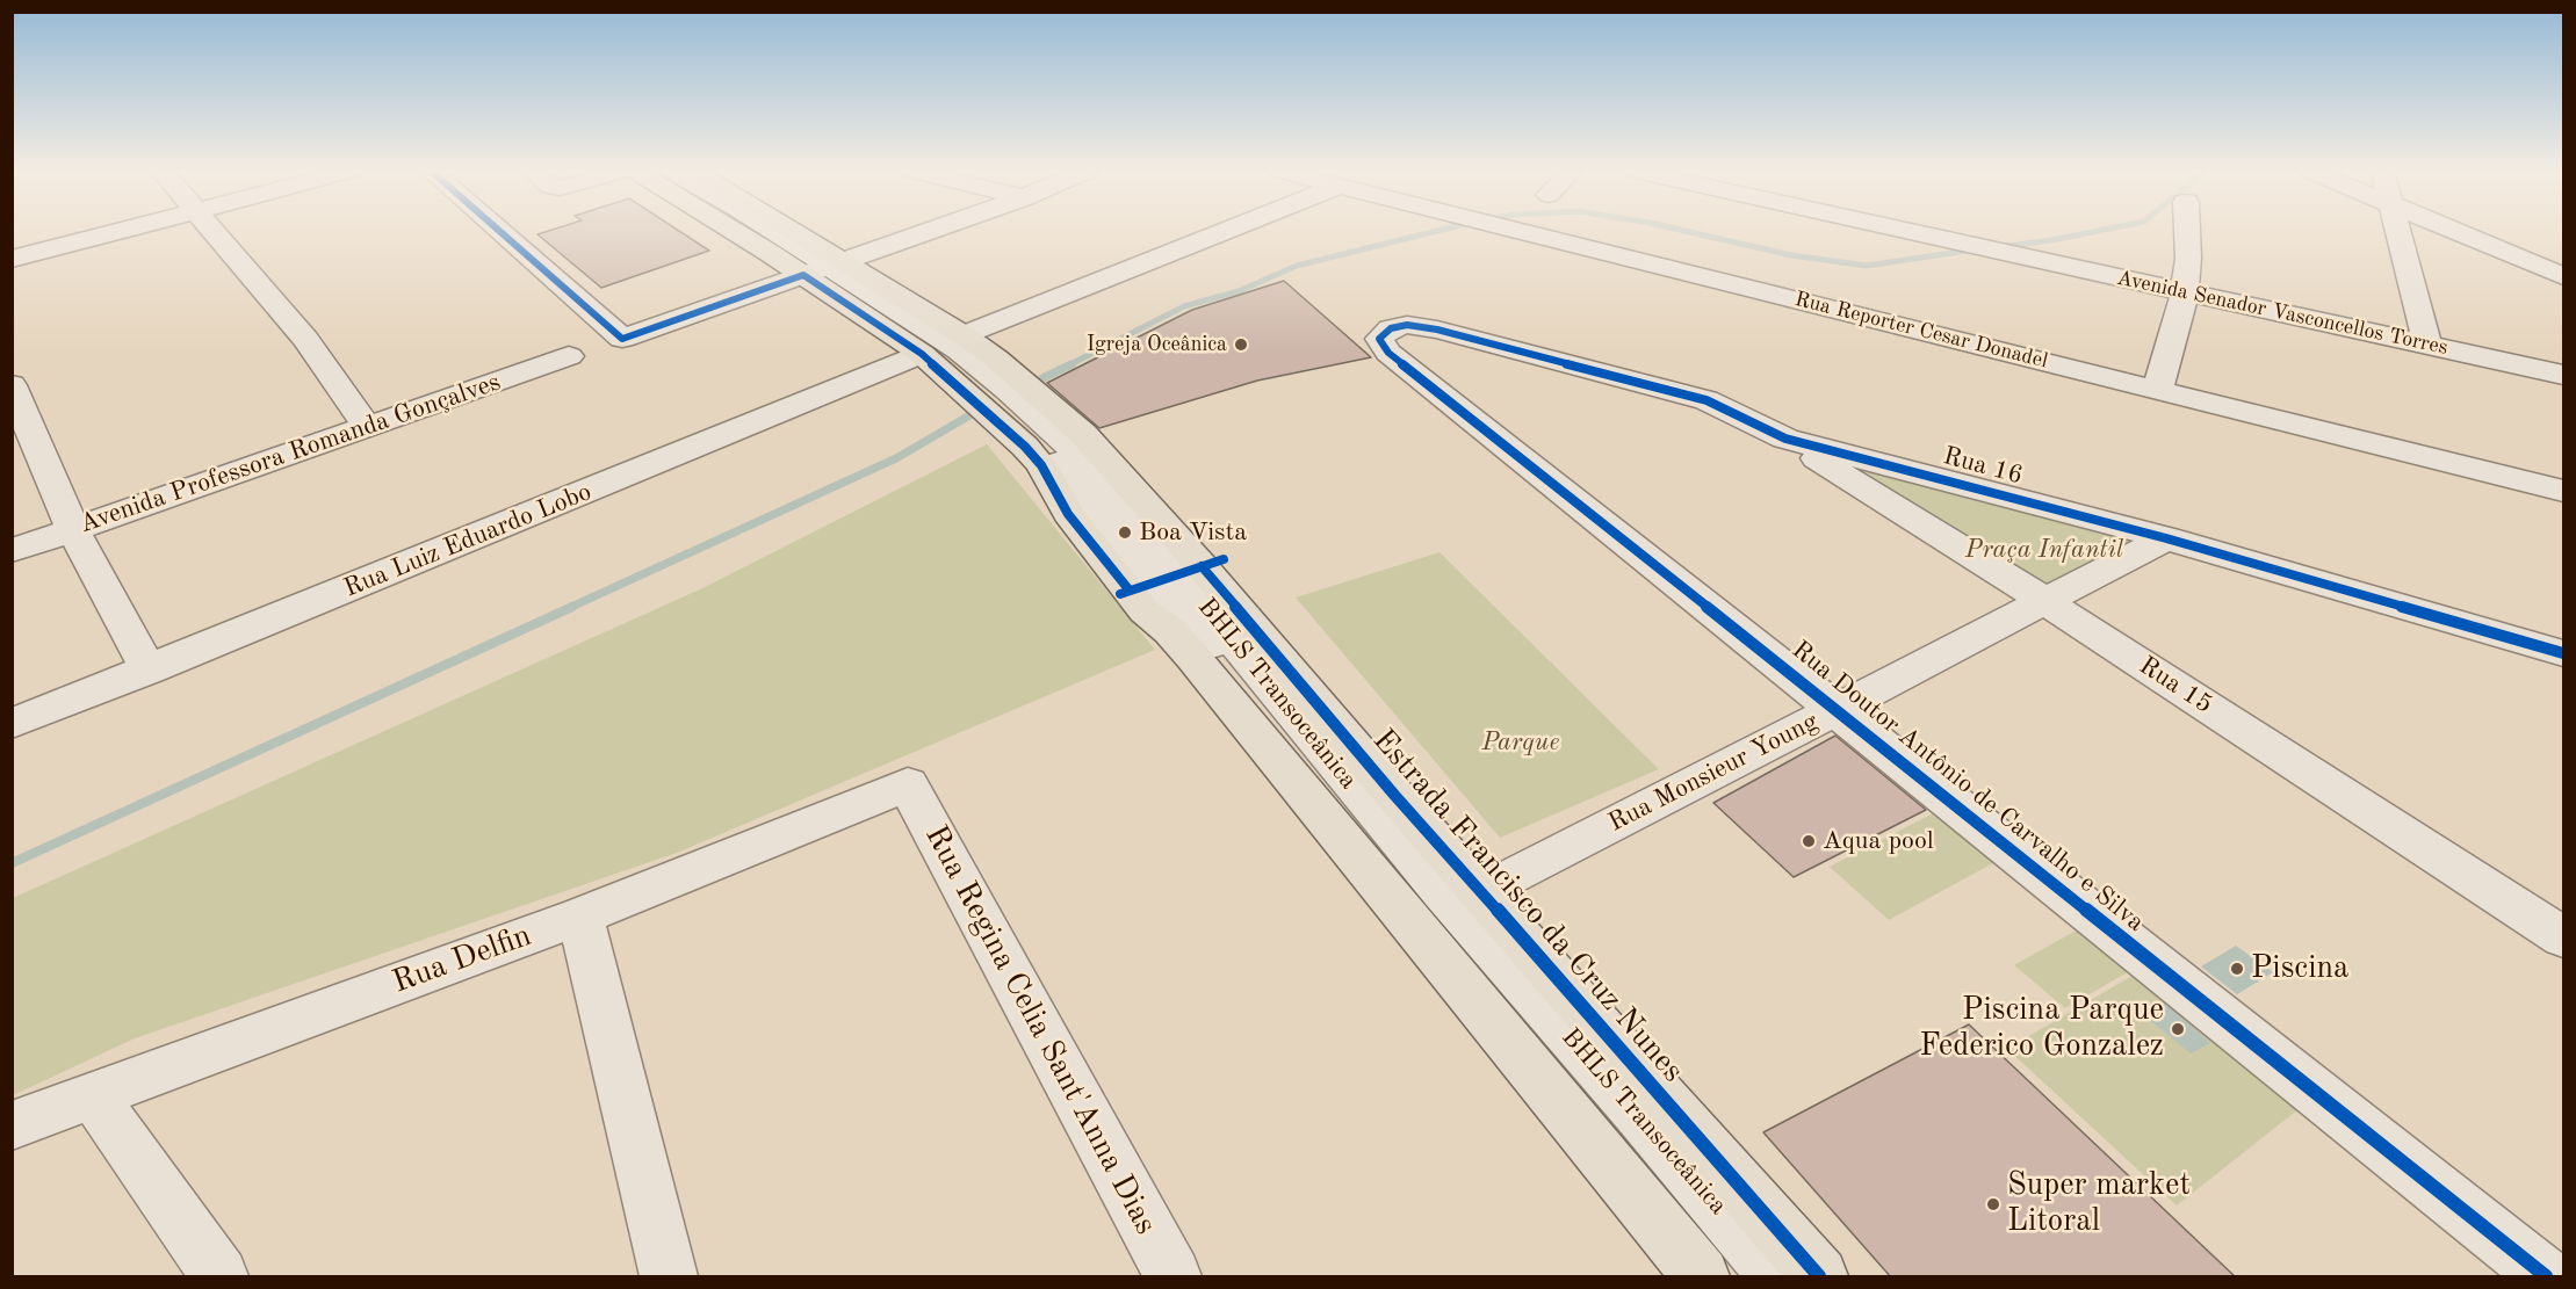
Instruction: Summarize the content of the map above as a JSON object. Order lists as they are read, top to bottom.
{
  "streets": {
    "main road": ["Estrada Francisco da Cruz Nunes"],
    "street": [
      "Avenida Senador Vasconcellos Torres",
      "Rua Reporter Cesar Donadel",
      "Avenida Professora Romanda Gonçalves",
      "Rua 16",
      "Rua Luiz Eduardo Lobo",
      "Rua 15",
      "BHLS Transoceânica",
      "Rua Monsieur Young",
      "Rua Doutor Antônio de Carvalho e Silva",
      "Rua Delfin",
      "Rua Regina Celia Sant'Anna Dias"
    ]
  },
  "crossings": [
    ["Rua 16", "Rua 15"],
    ["Rua 16", "Rua Monsieur Young"],
    ["Rua 16", "Rua Doutor Antônio de Carvalho e Silva"],
    ["Rua Luiz Eduardo Lobo", "Estrada Francisco da Cruz Nunes"],
    ["Rua 15", "Rua Monsieur Young"],
    ["BHLS Transoceânica", "Estrada Francisco da Cruz Nunes"],
    ["Rua Monsieur Young", "Rua Doutor Antônio de Carvalho e Silva"],
    ["Rua Monsieur Young", "Estrada Francisco da Cruz Nunes"],
    ["Rua Delfin", "Rua Regina Celia Sant'Anna Dias"]
  ],
  "parks": ["Praça Infantil", "Parque"],
  "places": [
    "Igreja Oceânica",
    "Boa Vista",
    "Aqua pool",
    "Piscina",
    "Piscina Parque Federico Gonzalez",
    "Super market Litoral"
  ]
}
